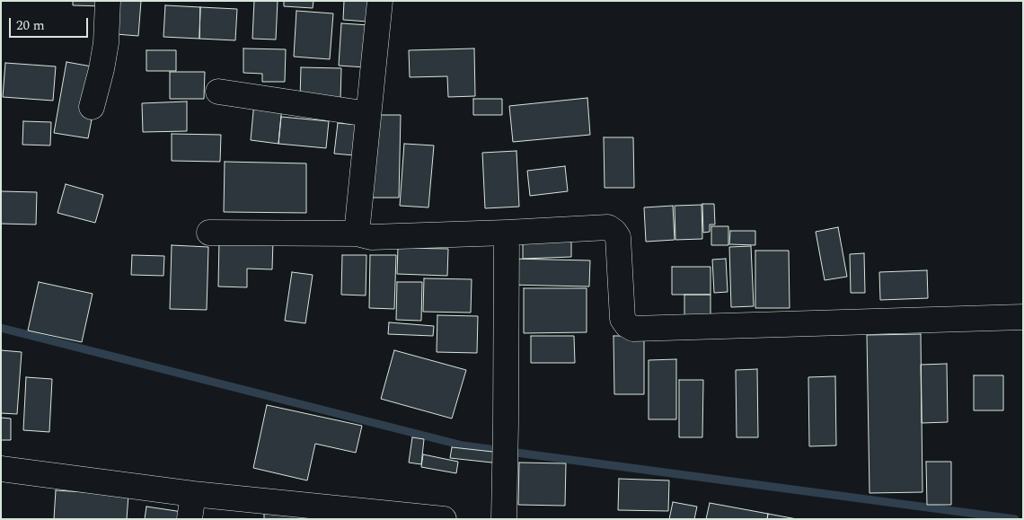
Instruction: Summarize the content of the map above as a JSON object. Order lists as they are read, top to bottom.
{
  "scale_bar": "20 m"
}
